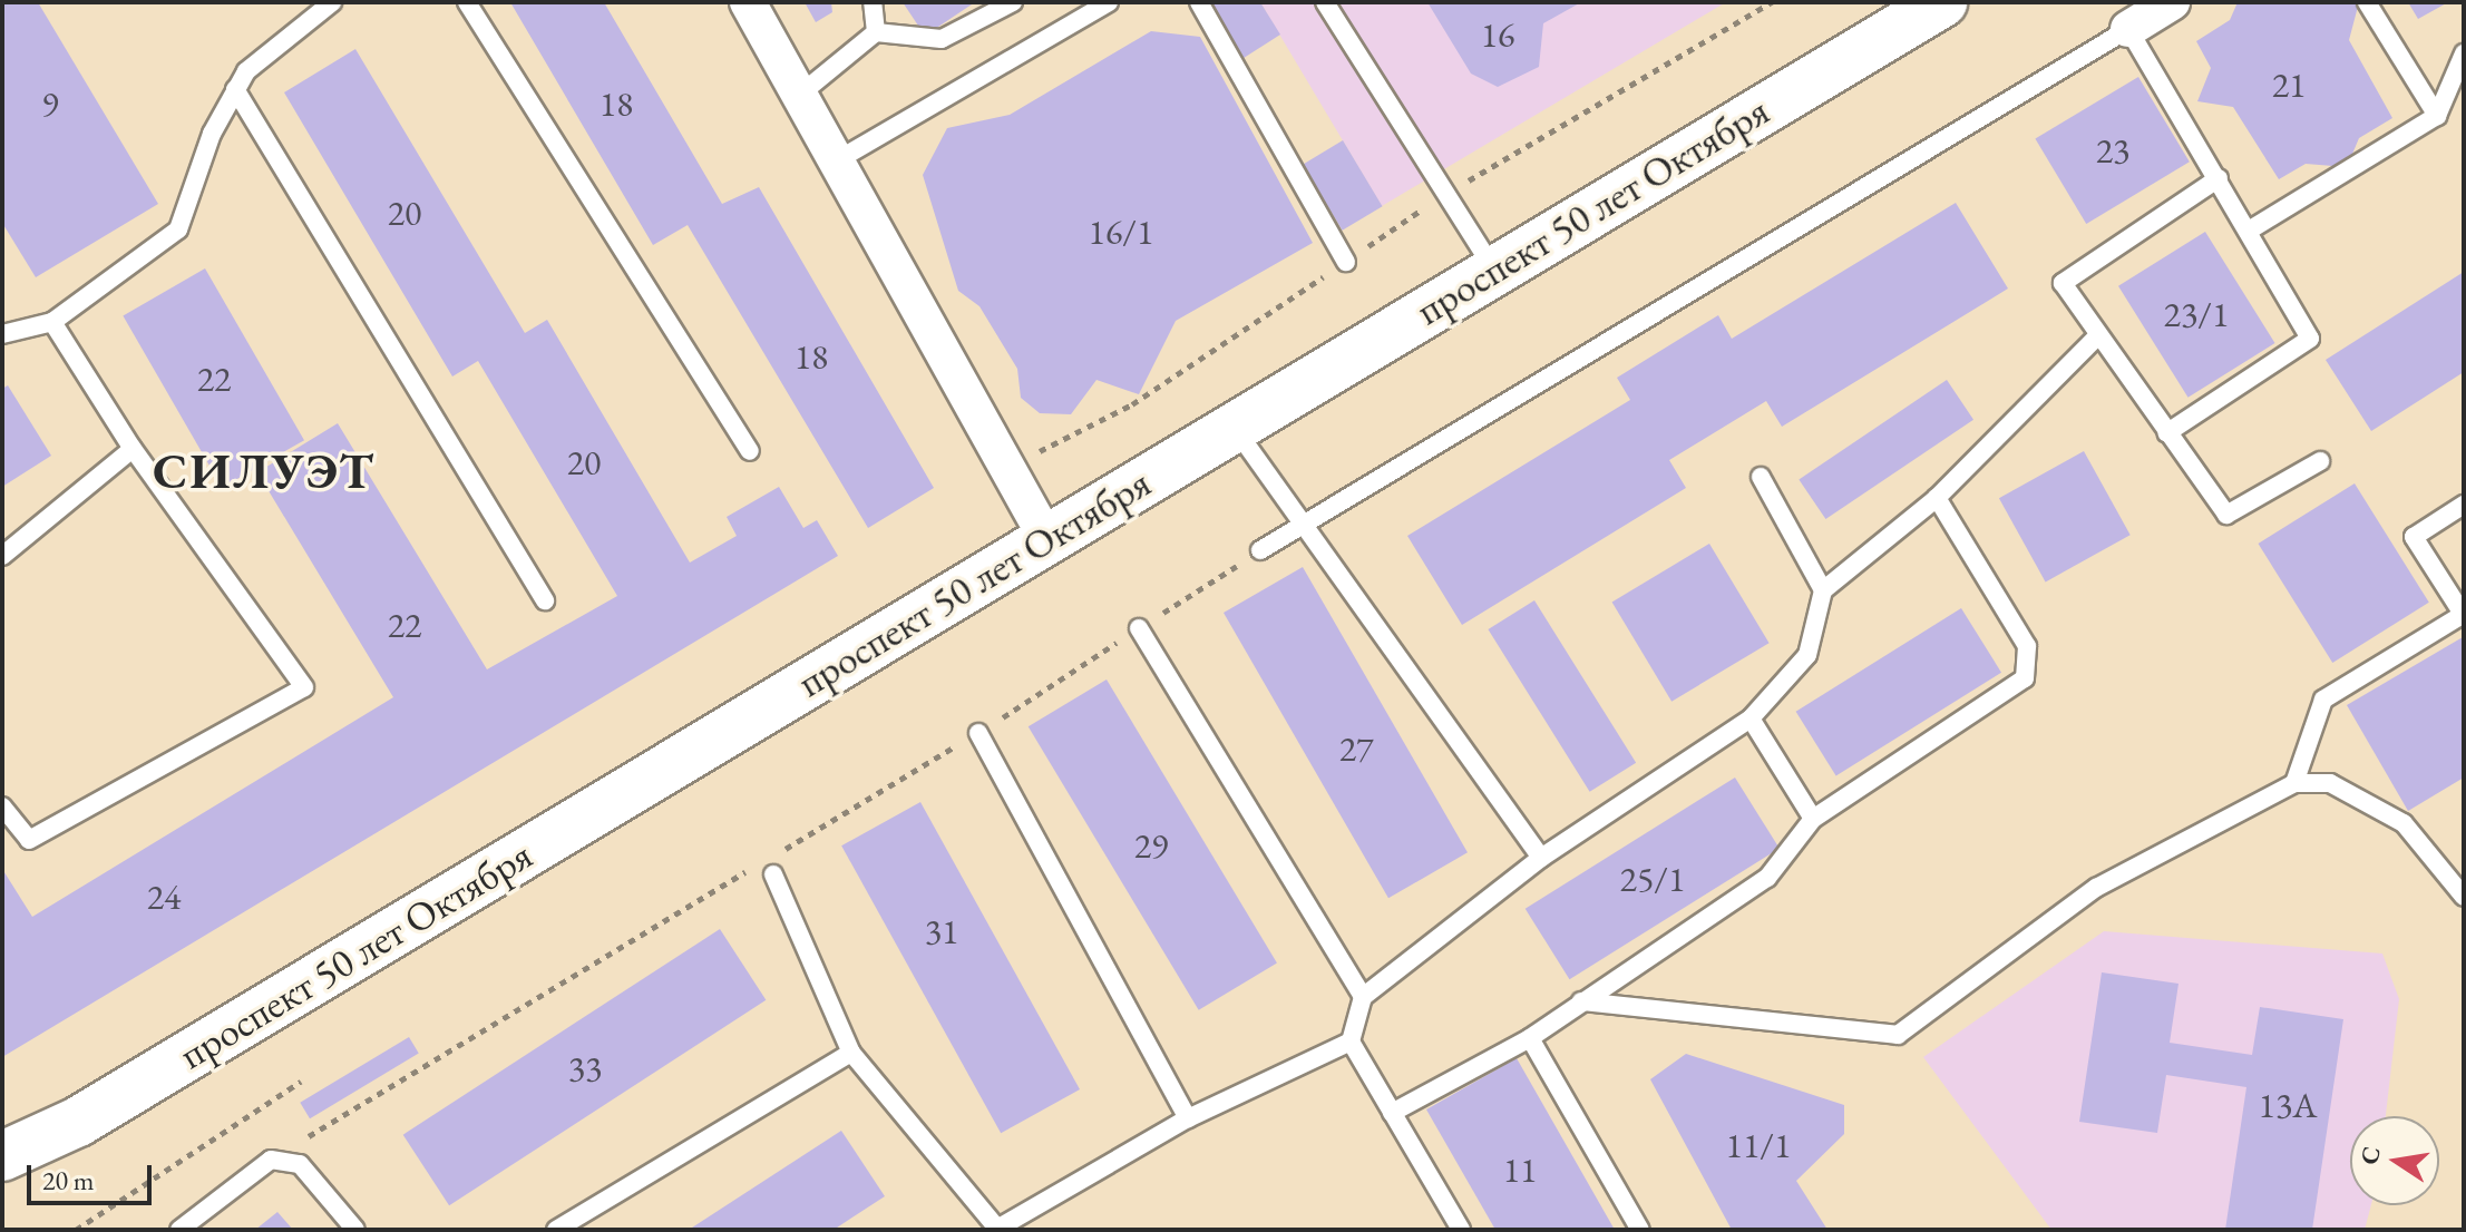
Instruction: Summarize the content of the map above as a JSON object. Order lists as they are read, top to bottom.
{
  "streets": {
    "main road": ["проспект 50 лет Октября"]
  },
  "districts": ["СИЛУЭТ"],
  "house_numbers": [
    "16",
    "21",
    "9",
    "18",
    "23",
    "20",
    "16/1",
    "23/1",
    "18",
    "22",
    "20",
    "22",
    "27",
    "29",
    "25/1",
    "24",
    "31",
    "33",
    "13А",
    "11/1",
    "11"
  ],
  "scale_bar": "20 m",
  "north": "left"
}
